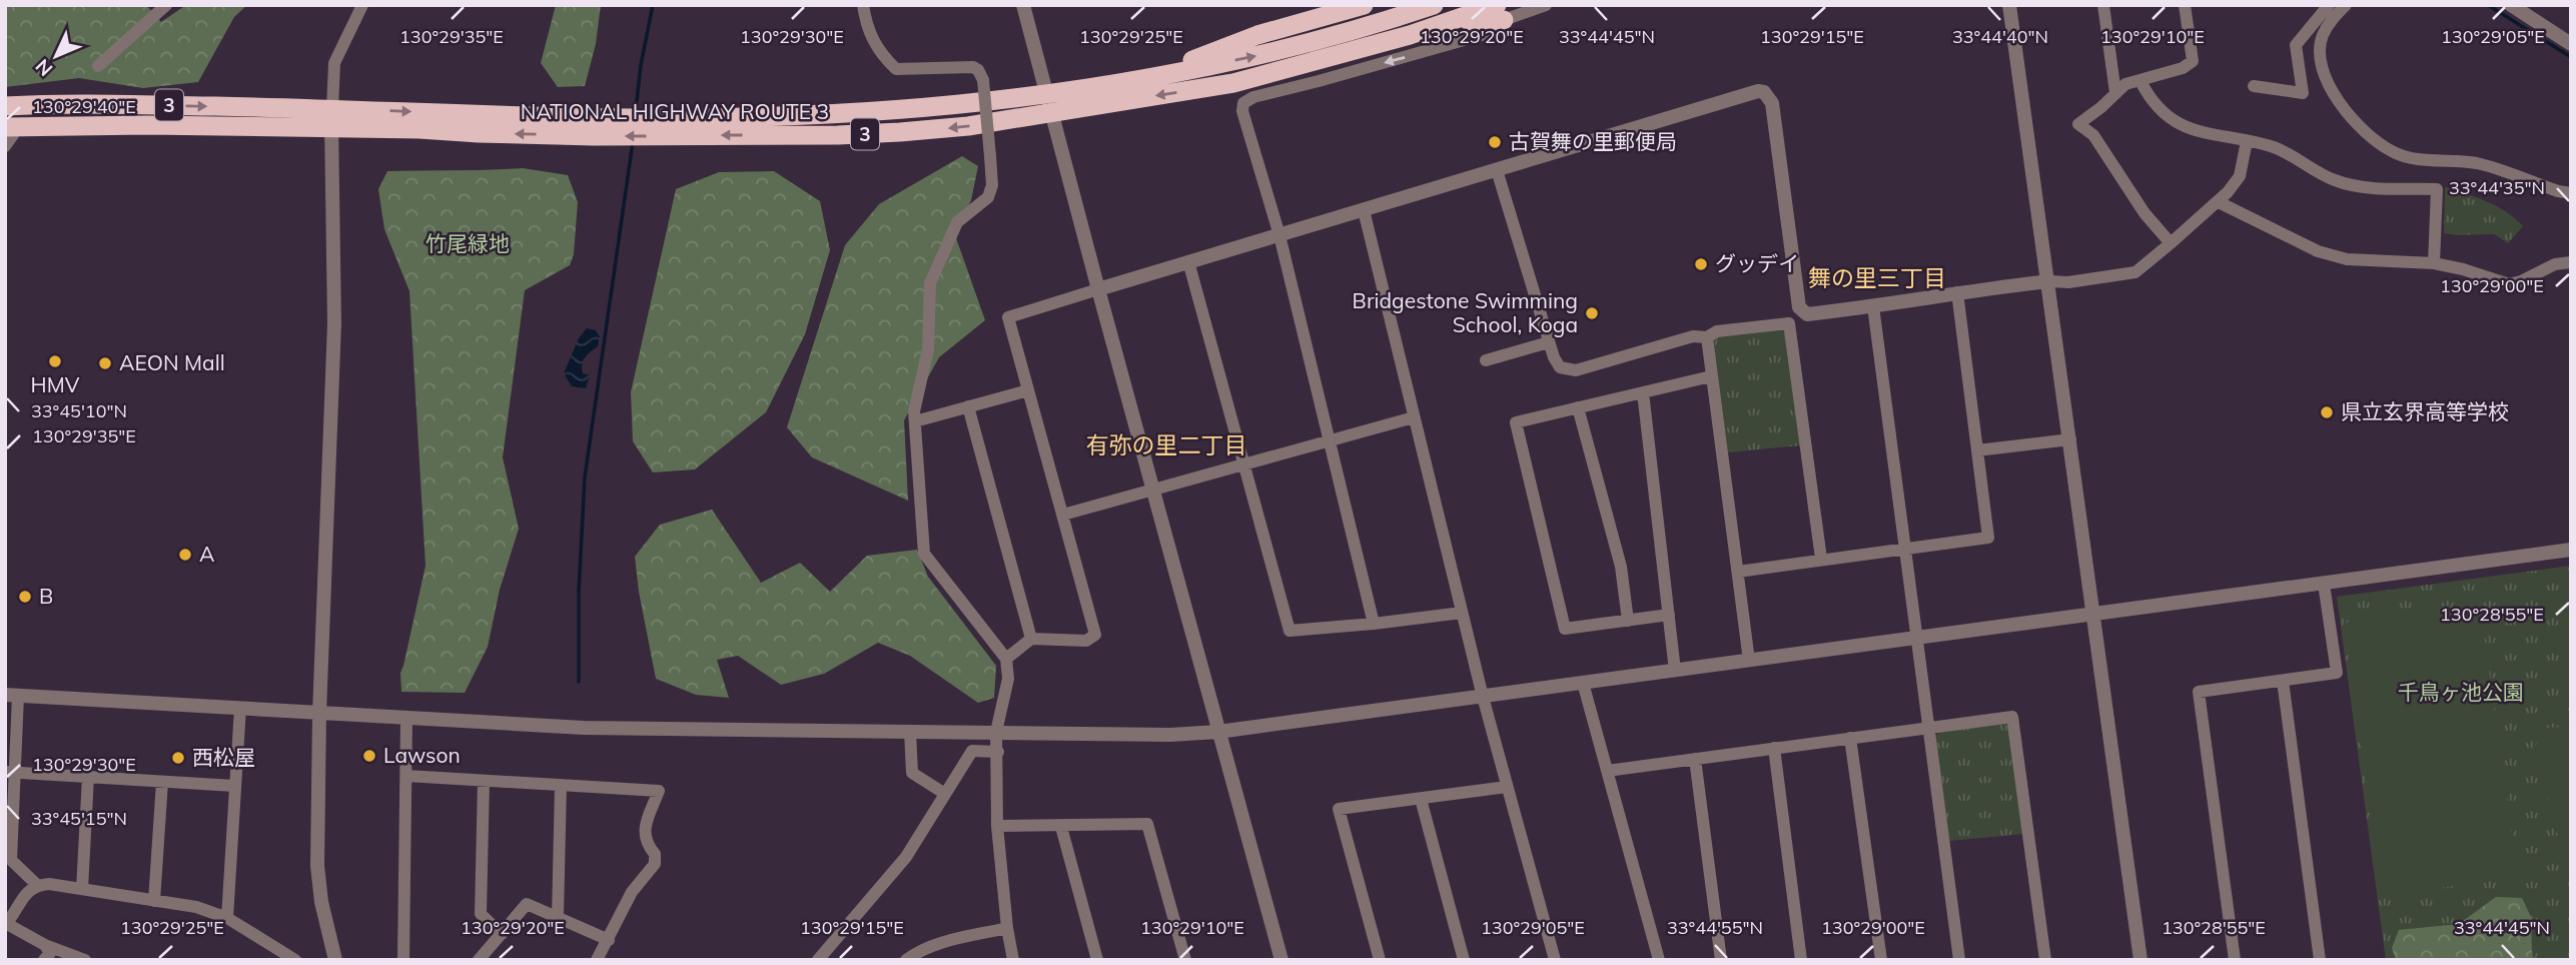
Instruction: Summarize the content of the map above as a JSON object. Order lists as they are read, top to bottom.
{
  "streets": {
    "highway": ["3", "NATIONAL HIGHWAY ROUTE 3"]
  },
  "districts": ["舞の里三丁目", "有弥の里二丁目"],
  "parks": ["竹尾緑地", "千鳥ヶ池公園"],
  "places": [
    "古賀舞の里郵便局",
    "グッデイ",
    "Bridgestone Swimming School, Koga",
    "HMV",
    "AEON Mall",
    "県立玄界高等学校",
    "A",
    "B",
    "Lawson",
    "西松屋"
  ],
  "north": "bottom left",
  "coordinates": [
    "130°29'35\"E",
    "130°29'30\"E",
    "130°29'25\"E",
    "130°29'20\"E",
    "130°29'15\"E",
    "130°29'10\"E",
    "130°29'05\"E",
    "33°44'45\"N",
    "33°44'40\"N",
    "130°29'40\"E",
    "33°44'35\"N",
    "130°29'00\"E",
    "33°45'10\"N",
    "130°28'55\"E",
    "33°45'15\"N",
    "33°44'55\"N"
  ]
}
